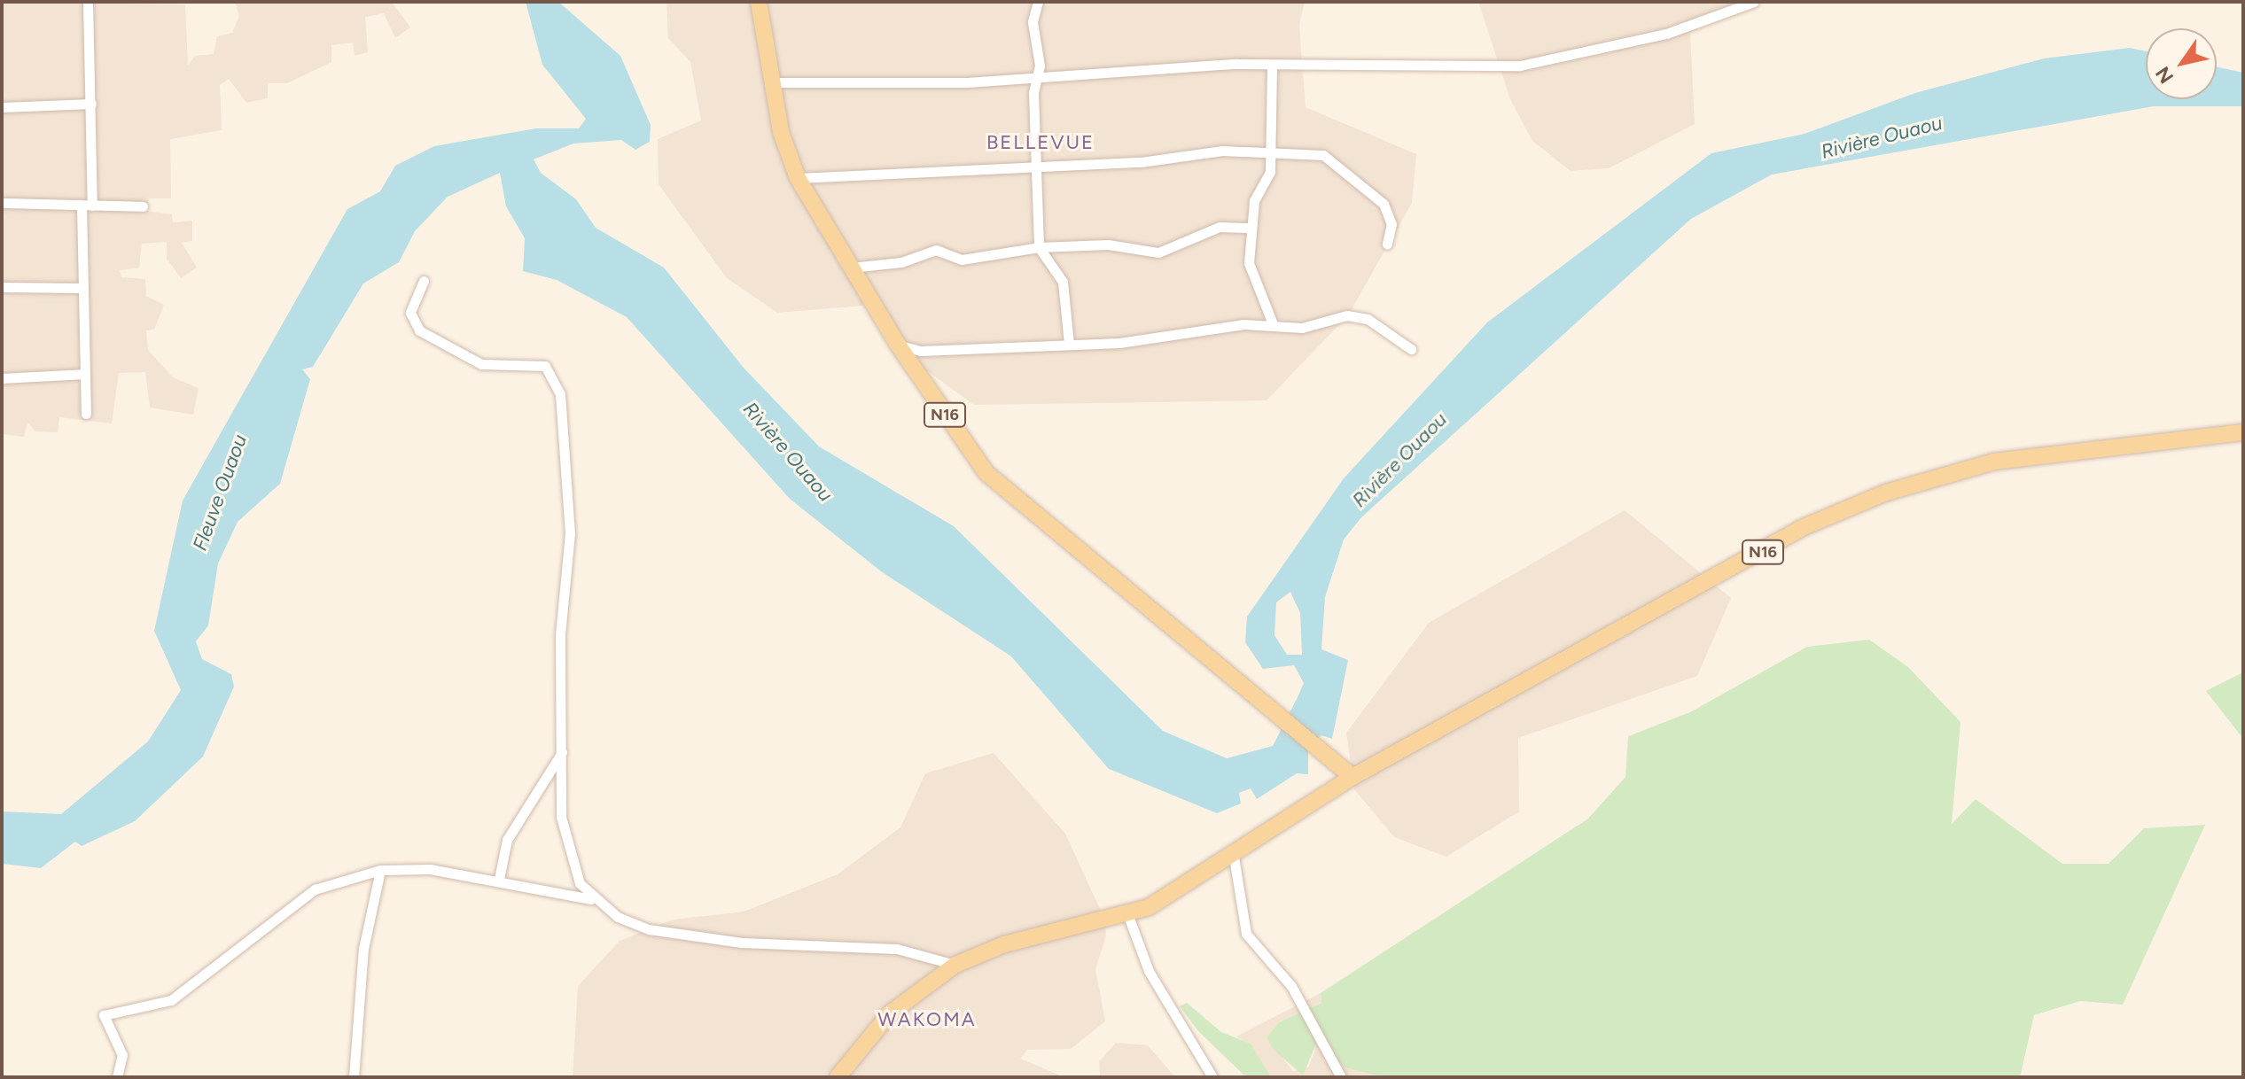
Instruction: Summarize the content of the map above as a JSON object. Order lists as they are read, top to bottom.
{
  "streets": {
    "main road": ["N16"]
  },
  "districts": ["BELLEVUE", "WAKOMA"],
  "water": ["Rivière Ouaou", "Fleuve Ouaou"],
  "north": "bottom left"
}
